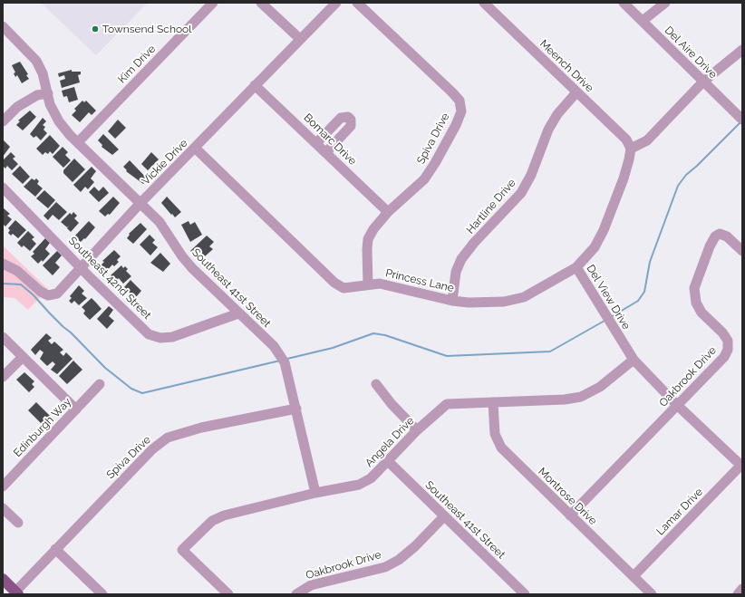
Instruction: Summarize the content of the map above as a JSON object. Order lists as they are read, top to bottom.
{
  "streets": {
    "street": [
      "Del Aire Drive",
      "Kim Drive",
      "Meench Drive",
      "Spiva Drive",
      "Bomarc Drive",
      "Vickie Drive",
      "Hartline Drive",
      "Southeast 42nd Street",
      "Princess Lane",
      "Southeast 41st Street",
      "Del View Drive",
      "Oakbrook Drive",
      "Edinburgh Way",
      "Angela Drive",
      "Montrose Drive",
      "Lamar Drive"
    ]
  },
  "crossings": [
    ["Kim Drive", "Southeast 41st Street"],
    ["Meench Drive", "Hartline Drive"],
    ["Meench Drive", "Del View Drive"],
    ["Spiva Drive", "Bomarc Drive"],
    ["Spiva Drive", "Princess Lane"],
    ["Spiva Drive", "Southeast 41st Street"],
    ["Bomarc Drive", "Vickie Drive"],
    ["Vickie Drive", "Southeast 42nd Street"],
    ["Vickie Drive", "Princess Lane"],
    ["Vickie Drive", "Southeast 41st Street"],
    ["Hartline Drive", "Princess Lane"],
    ["Southeast 42nd Street", "Southeast 41st Street"],
    ["Princess Lane", "Del View Drive"],
    ["Southeast 41st Street", "Oakbrook Drive"],
    ["Southeast 41st Street", "Angela Drive"],
    ["Del View Drive", "Oakbrook Drive"],
    ["Del View Drive", "Angela Drive"],
    ["Del View Drive", "Lamar Drive"],
    ["Oakbrook Drive", "Montrose Drive"],
    ["Angela Drive", "Montrose Drive"],
    ["Montrose Drive", "Lamar Drive"]
  ],
  "places": ["Townsend School"]
}
